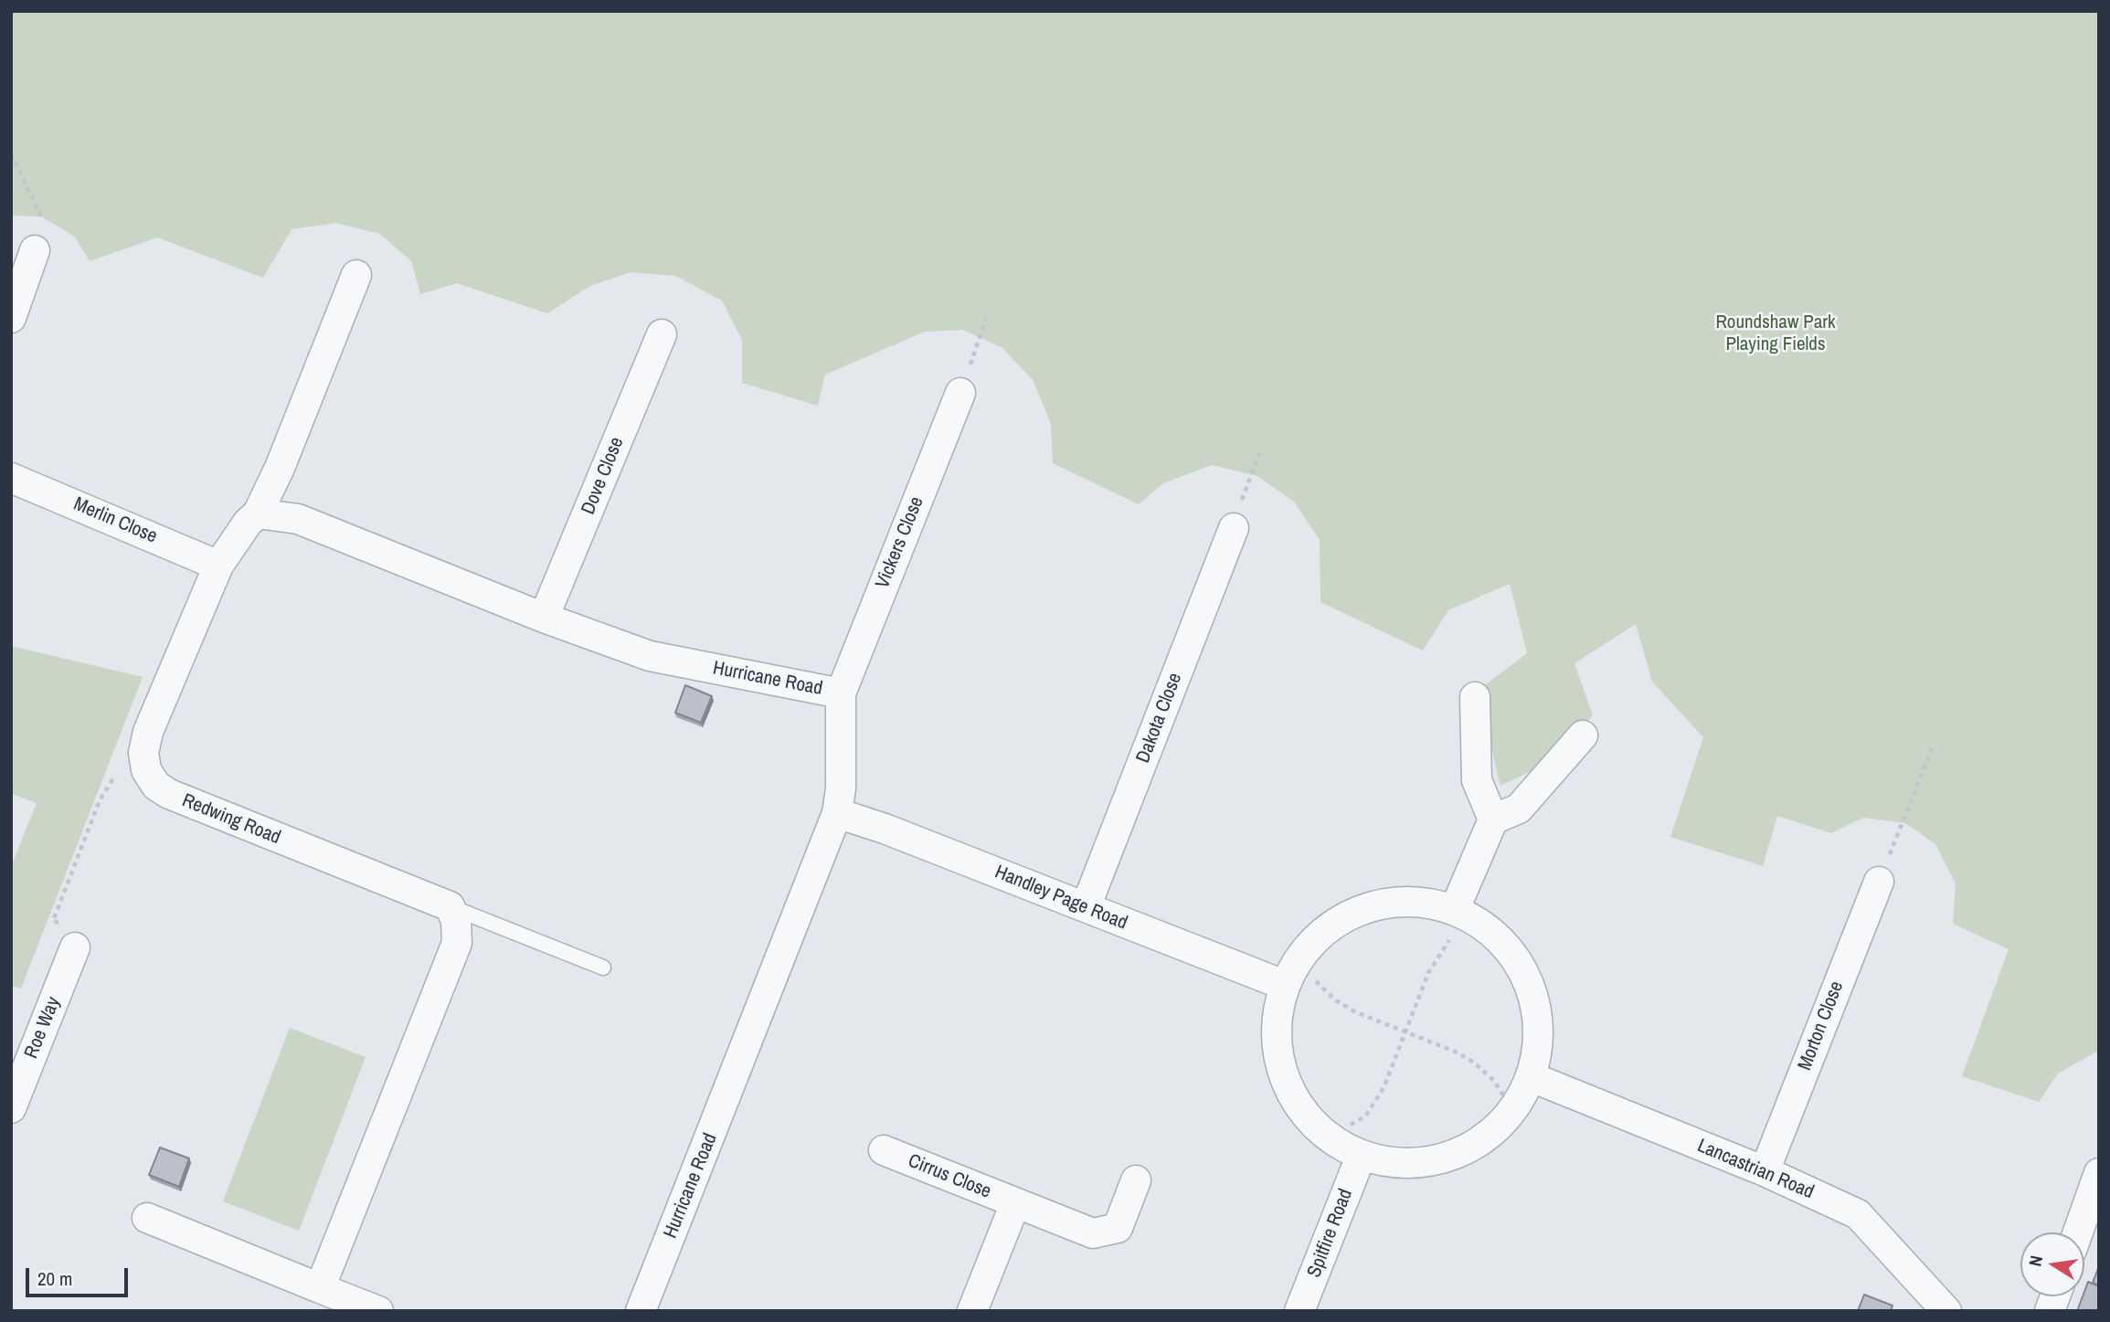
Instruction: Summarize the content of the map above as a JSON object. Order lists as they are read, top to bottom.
{
  "streets": {
    "street": [
      "Dove Close",
      "Merlin Close",
      "Vickers Close",
      "Hurricane Road",
      "Dakota Close",
      "Redwing Road",
      "Handley Page Road",
      "Morton Close",
      "Roe Way",
      "Lancastrian Road",
      "Cirrus Close",
      "Spitfire Road"
    ]
  },
  "crossings": [
    ["Dove Close", "Hurricane Road"],
    ["Vickers Close", "Hurricane Road"],
    ["Hurricane Road", "Handley Page Road"],
    ["Dakota Close", "Handley Page Road"],
    ["Morton Close", "Lancastrian Road"]
  ],
  "parks": ["Roundshaw Park Playing Fields"],
  "scale_bar": "20 m",
  "north": "left"
}
